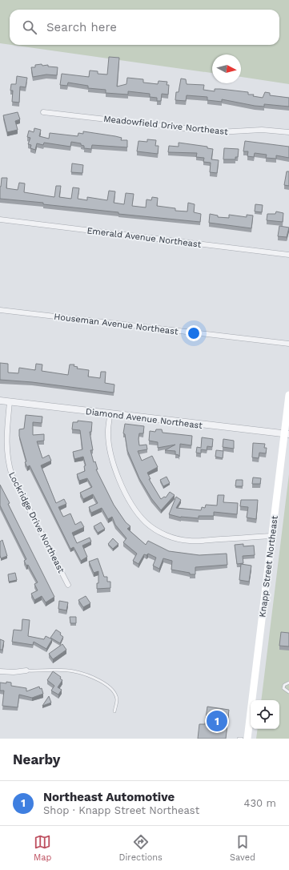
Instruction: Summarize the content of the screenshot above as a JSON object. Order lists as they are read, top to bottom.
{
  "streets": {
    "main road": ["Knapp Street Northeast"],
    "street": [
      "Meadowfield Drive Northeast",
      "Emerald Avenue Northeast",
      "Houseman Avenue Northeast",
      "Diamond Avenue Northeast",
      "Lockridge Drive Northeast"
    ]
  },
  "crossings": [
    ["Diamond Avenue Northeast", "Lockridge Drive Northeast"],
    ["Diamond Avenue Northeast", "Knapp Street Northeast"]
  ],
  "north": "right",
  "page": {
    "search": "Search here",
    "pins": "1",
    "heading": "Nearby",
    "list": [
      {
        "mark": "1",
        "name": "Northeast Automotive",
        "note": "Shop · Knapp Street Northeast",
        "value": "430 m"
      }
    ],
    "nav": ["Map", "Directions", "Saved"]
  }
}
